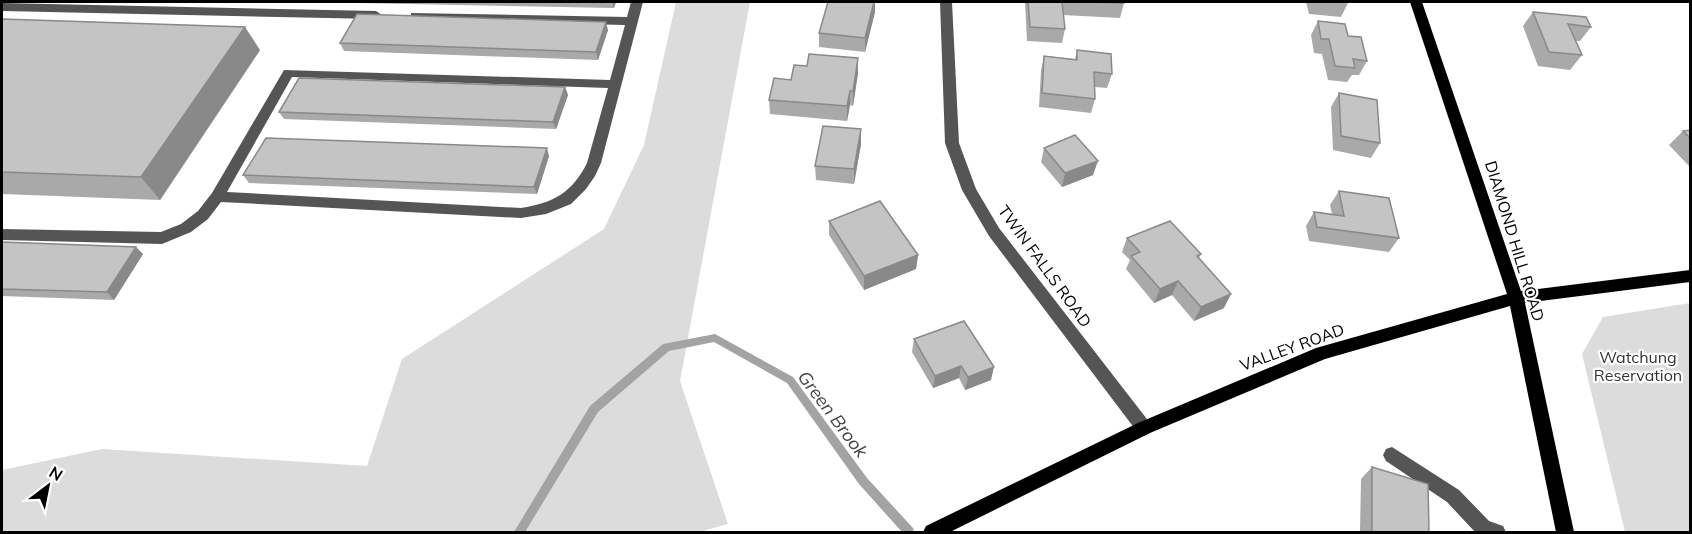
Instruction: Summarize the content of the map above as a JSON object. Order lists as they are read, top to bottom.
{
  "streets": {
    "main road": ["DIAMOND HILL ROAD", "VALLEY ROAD"],
    "street": ["TWIN FALLS ROAD"]
  },
  "crossings": [
    ["DIAMOND HILL ROAD", "VALLEY ROAD"],
    ["TWIN FALLS ROAD", "VALLEY ROAD"]
  ],
  "water": ["Green Brook"],
  "parks": ["Watchung Reservation"],
  "north": "top right"
}
